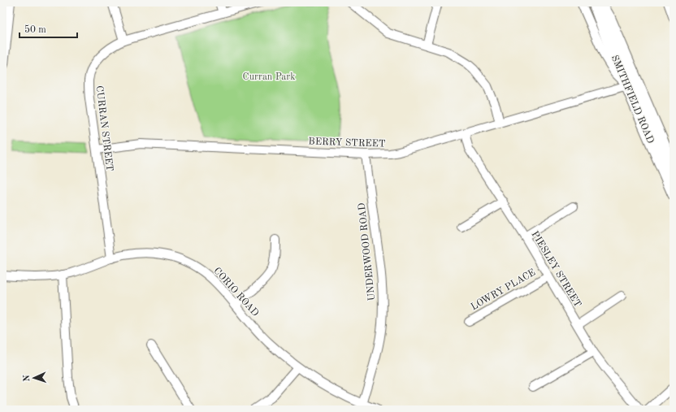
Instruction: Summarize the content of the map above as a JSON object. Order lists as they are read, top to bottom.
{
  "streets": {
    "main road": ["SMITHFIELD ROAD"],
    "street": [
      "CURRAN STREET",
      "BERRY STREET",
      "UNDERWOOD ROAD",
      "PIESLEY STREET",
      "LOWRY PLACE",
      "CORIO ROAD"
    ]
  },
  "crossings": [
    ["SMITHFIELD ROAD", "BERRY STREET"],
    ["CURRAN STREET", "BERRY STREET"],
    ["CURRAN STREET", "CORIO ROAD"],
    ["BERRY STREET", "UNDERWOOD ROAD"],
    ["BERRY STREET", "PIESLEY STREET"],
    ["UNDERWOOD ROAD", "CORIO ROAD"],
    ["PIESLEY STREET", "LOWRY PLACE"]
  ],
  "parks": ["Curran Park"],
  "scale_bar": "50 m",
  "north": "left"
}
